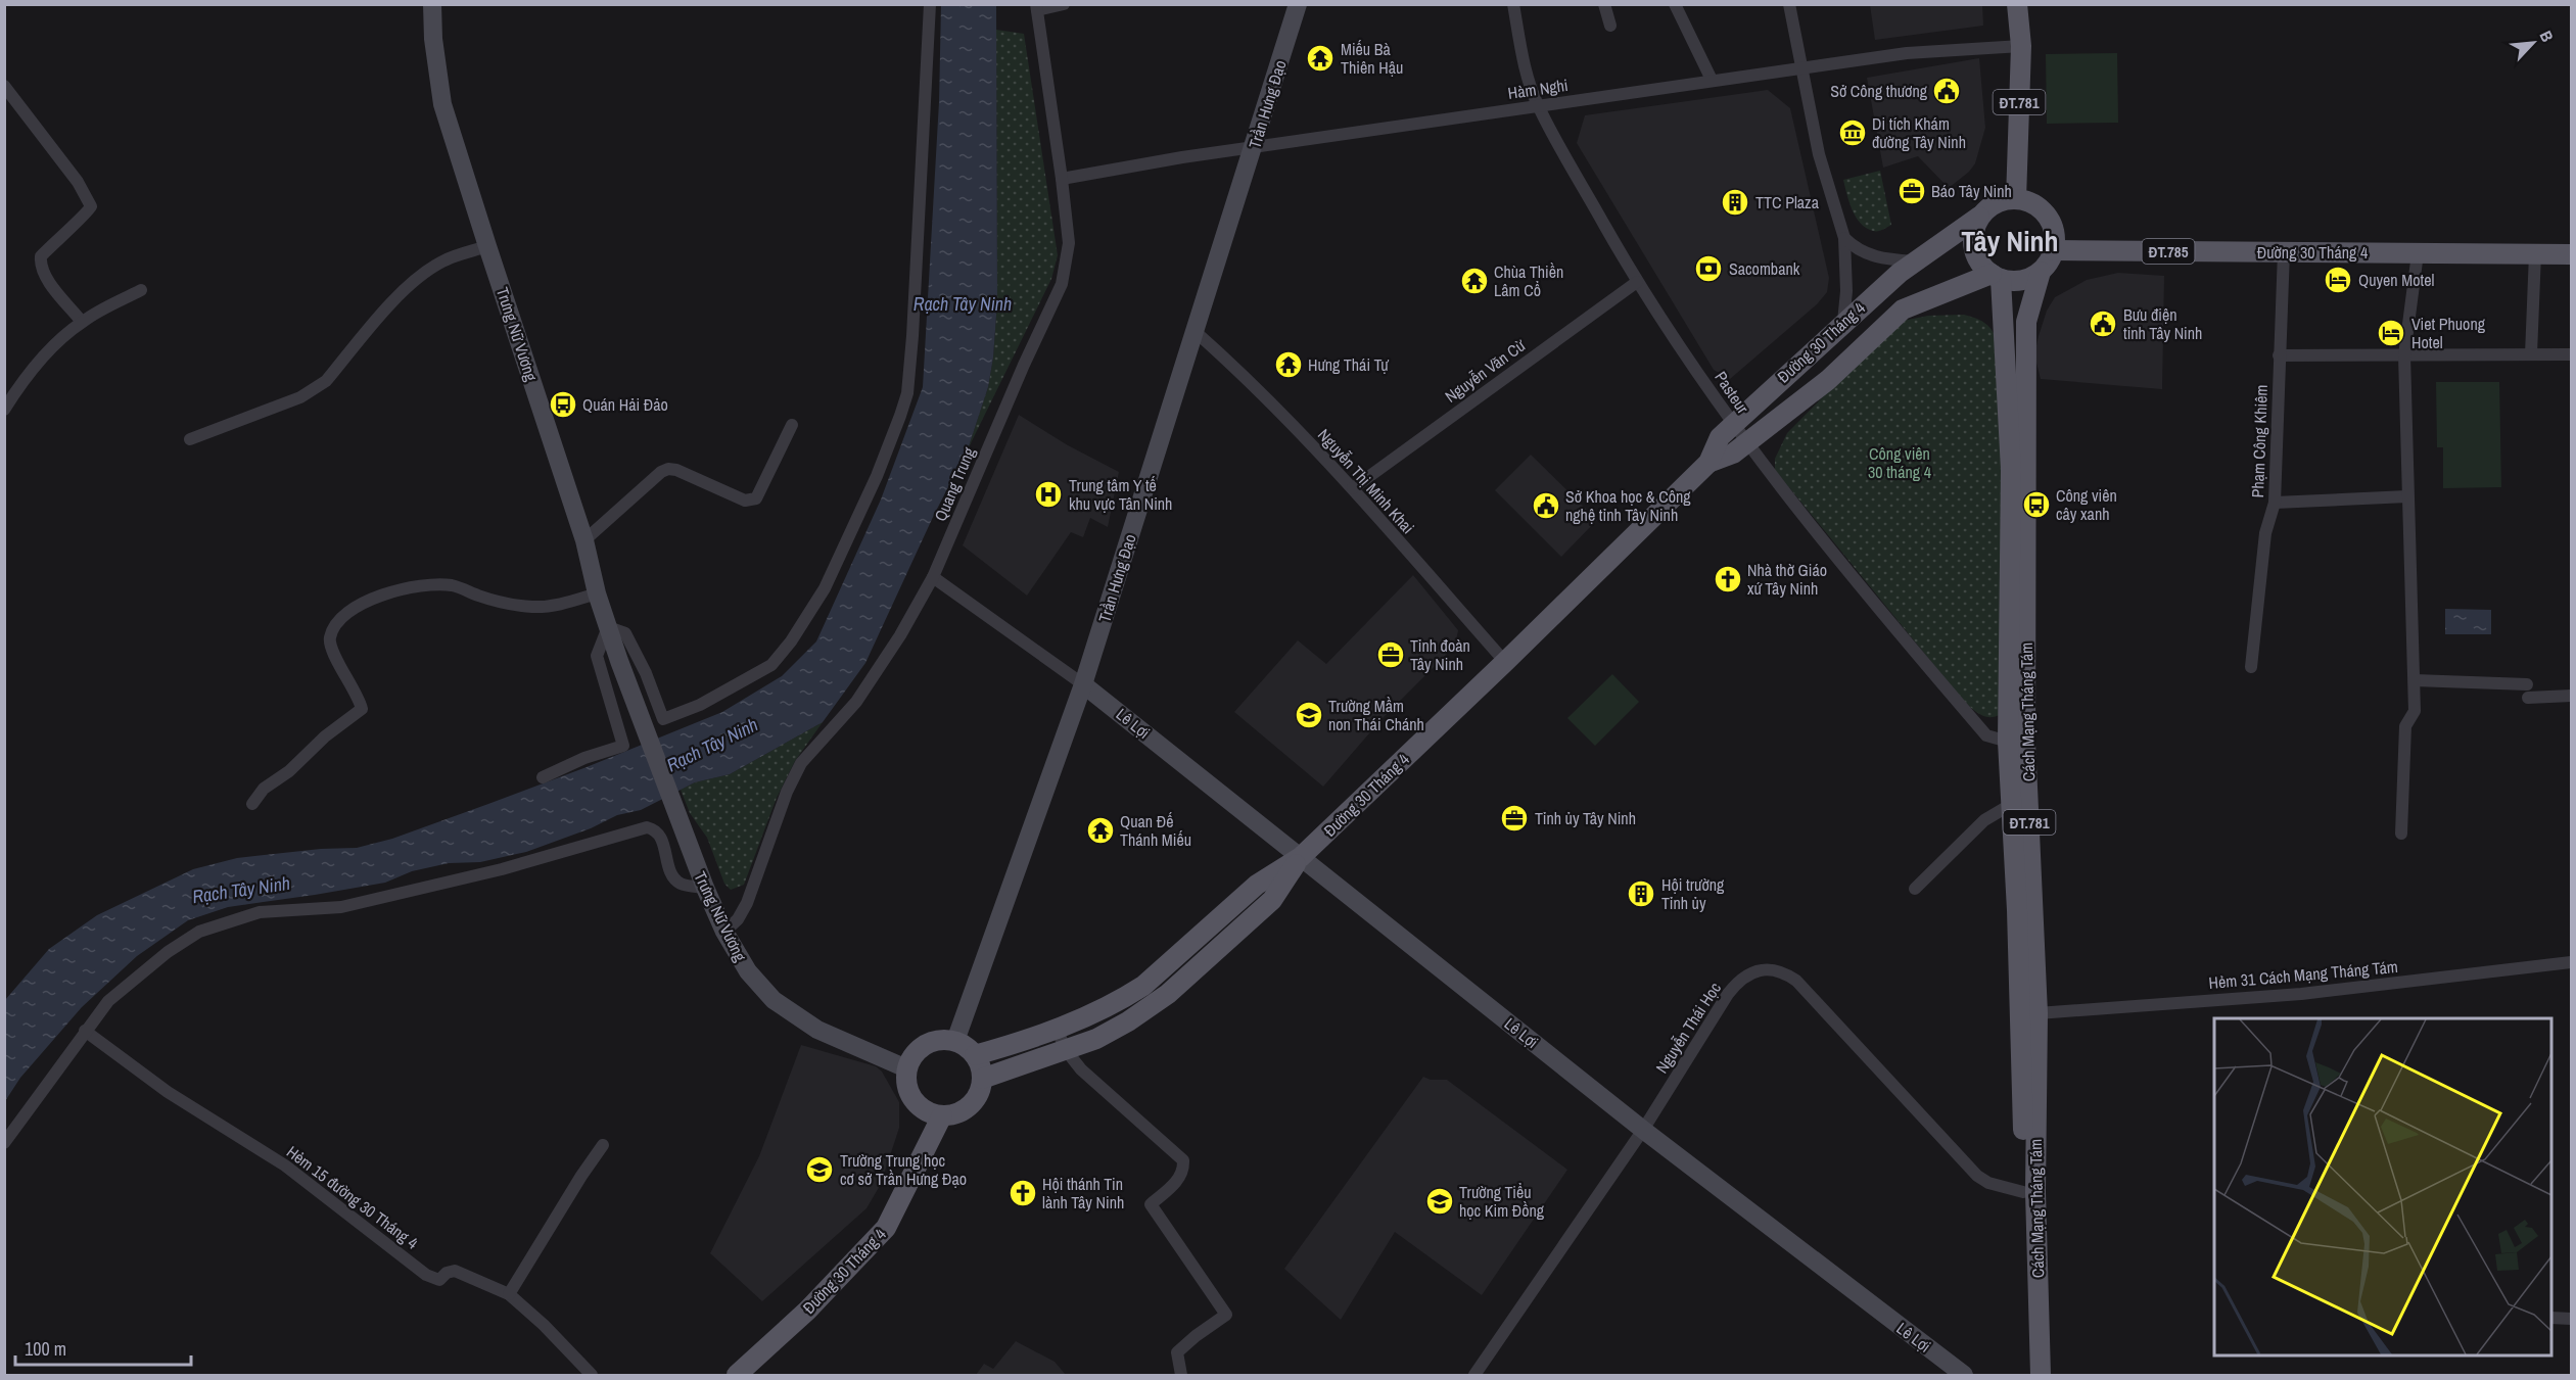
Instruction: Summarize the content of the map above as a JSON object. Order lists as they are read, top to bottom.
{
  "streets": {
    "main road": [
      "ĐT.781",
      "ĐT.785",
      "Đường 30 Tháng 4",
      "Cách Mạng Tháng Tám"
    ],
    "street": [
      "Hàm Nghi",
      "Trần Hưng Đạo",
      "Trưng Nữ Vương",
      "Nguyễn Văn Cừ",
      "Pasteur",
      "Phạm Công Khiêm",
      "Nguyễn Thị Minh Khai",
      "Quang Trung",
      "Lê Lợi",
      "Hẻm 31 Cách Mạng Tháng Tám",
      "Nguyễn Thái Học",
      "Hẻm 15 đường 30 Tháng 4"
    ]
  },
  "crossings": [
    ["Hàm Nghi", "ĐT.781"],
    ["Hàm Nghi", "Trần Hưng Đạo"],
    ["Hàm Nghi", "Pasteur"],
    ["Hàm Nghi", "Quang Trung"],
    ["ĐT.781", "Đường 30 Tháng 4"],
    ["ĐT.781", "Cách Mạng Tháng Tám"],
    ["Trần Hưng Đạo", "Đường 30 Tháng 4"],
    ["Trần Hưng Đạo", "Trưng Nữ Vương"],
    ["Trần Hưng Đạo", "Nguyễn Thị Minh Khai"],
    ["Trần Hưng Đạo", "Lê Lợi"],
    ["Đường 30 Tháng 4", "Trưng Nữ Vương"],
    ["Đường 30 Tháng 4", "Pasteur"],
    ["Đường 30 Tháng 4", "Phạm Công Khiêm"],
    ["Đường 30 Tháng 4", "Nguyễn Thị Minh Khai"],
    ["Đường 30 Tháng 4", "Cách Mạng Tháng Tám"],
    ["Đường 30 Tháng 4", "Lê Lợi"],
    ["Trưng Nữ Vương", "Quang Trung"],
    ["Nguyễn Văn Cừ", "Pasteur"],
    ["Nguyễn Văn Cừ", "Nguyễn Thị Minh Khai"],
    ["Pasteur", "Cách Mạng Tháng Tám"],
    ["Cách Mạng Tháng Tám", "Hẻm 31 Cách Mạng Tháng Tám"],
    ["Cách Mạng Tháng Tám", "Nguyễn Thái Học"],
    ["Lê Lợi", "Nguyễn Thái Học"]
  ],
  "districts": ["Tây Ninh"],
  "water": ["Rạch Tây Ninh"],
  "parks": ["Công viên 30 tháng 4"],
  "places": {
    "temple": [
      "Miếu Bà Thiên Hậu",
      "Chùa Thiền Lâm Cổ",
      "Hưng Thái Tự",
      "Quan Đế Thánh Miếu"
    ],
    "public building": ["Sở Công thương", "Bưu điện tỉnh Tây Ninh", "Sở Khoa học & Công nghệ tỉnh Tây Ninh"],
    "museum": ["Di tích Khám đường Tây Ninh"],
    "office": ["Báo Tây Ninh", "Tỉnh đoàn Tây Ninh", "Tỉnh ủy Tây Ninh"],
    "building": ["TTC Plaza", "Hội trường Tỉnh ủy"],
    "bank": ["Sacombank"],
    "hotel": ["Quyen Motel", "Viet Phuong Hotel"],
    "bus stop": ["Quán Hải Đảo", "Công viên cây xanh"],
    "hospital": ["Trung tâm Y tế khu vực Tân Ninh"],
    "church": ["Nhà thờ Giáo xứ Tây Ninh", "Hội thánh Tin lành Tây Ninh"],
    "school or university": ["Trường Mầm non Thái Chánh", "Trường Trung học cơ sở Trần Hưng Đạo", "Trường Tiểu học Kim Đồng"]
  },
  "scale_bar": "100 m",
  "north": "top right"
}
